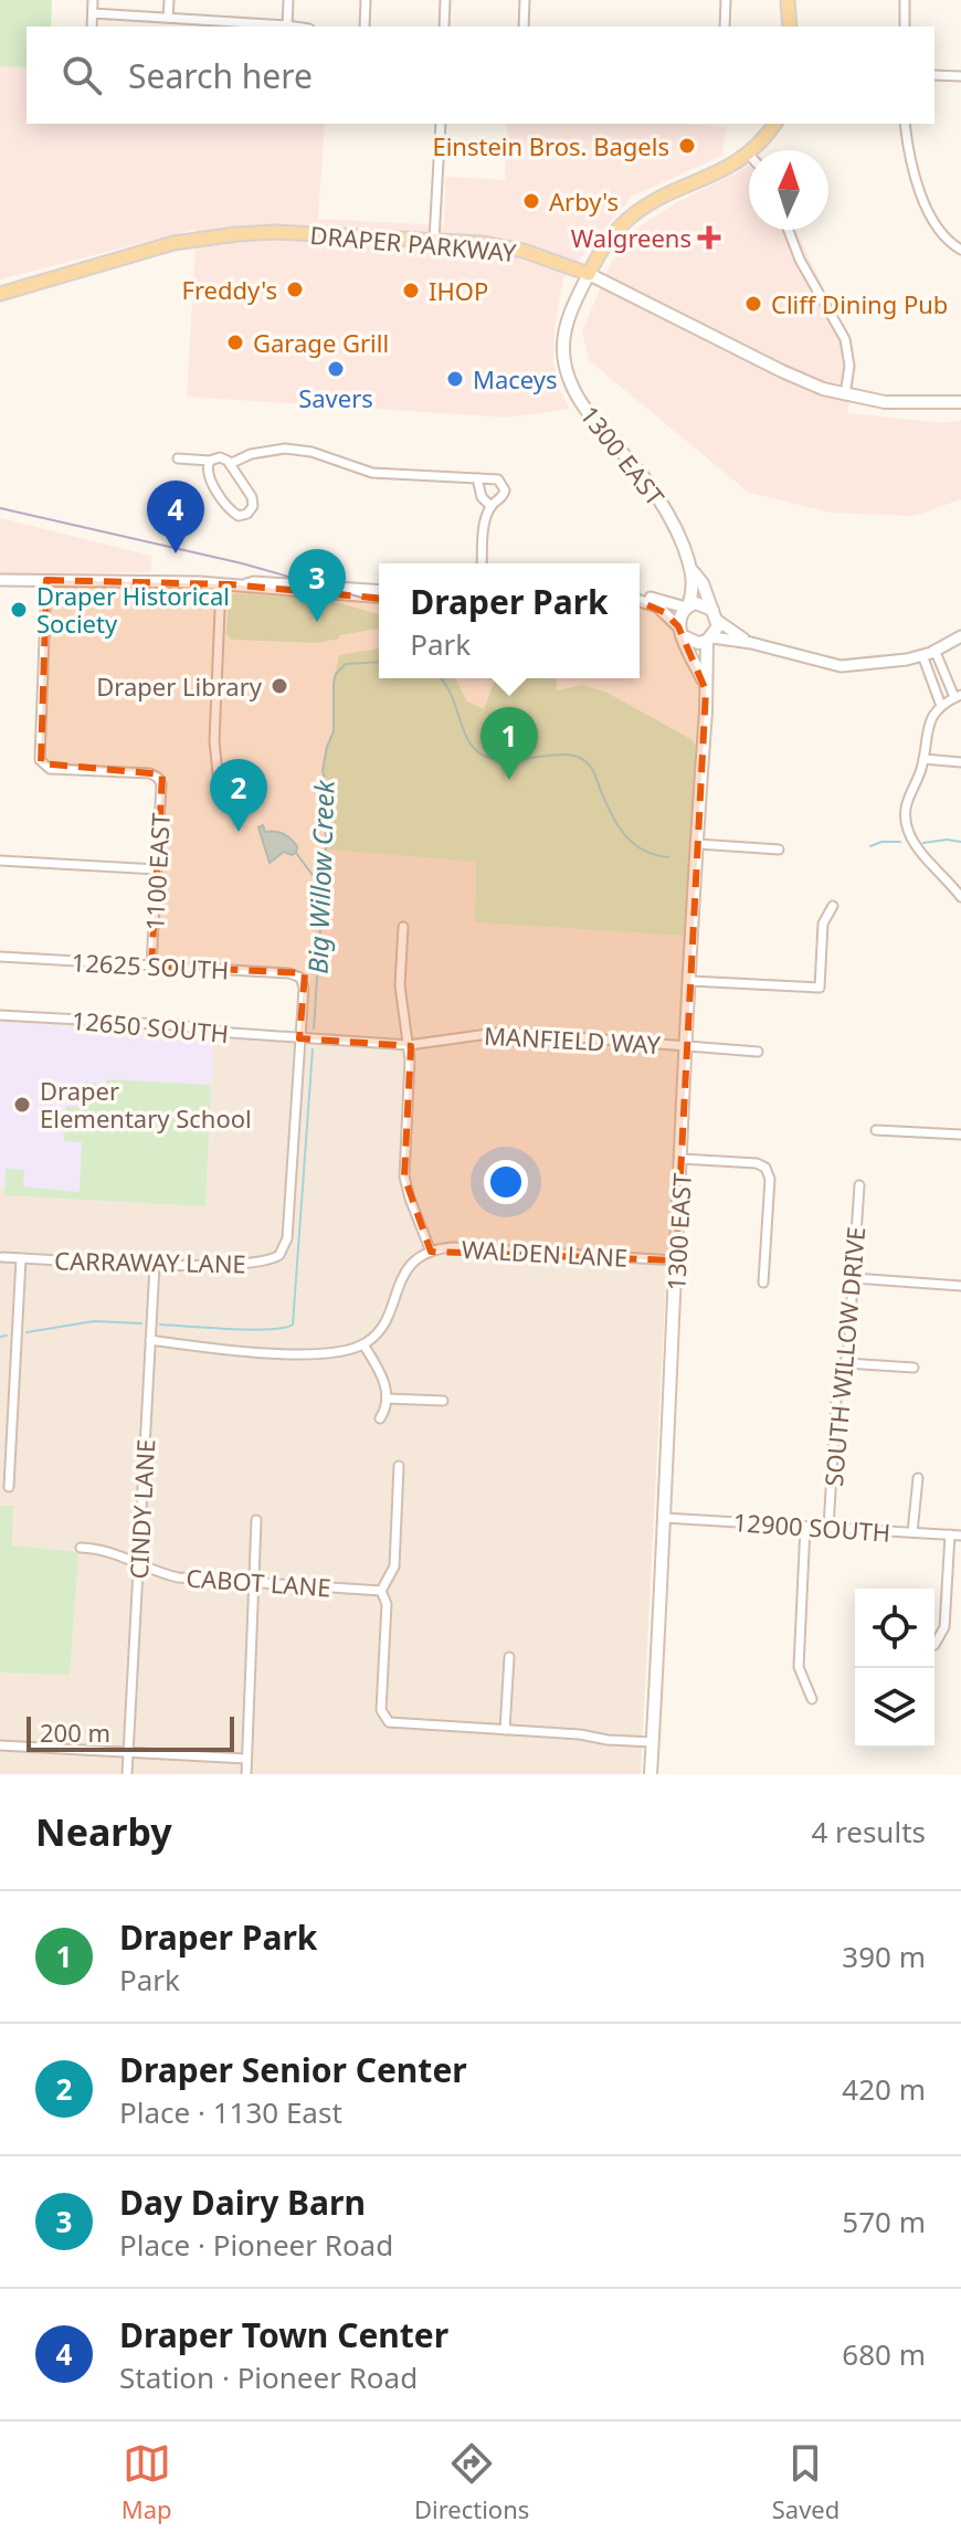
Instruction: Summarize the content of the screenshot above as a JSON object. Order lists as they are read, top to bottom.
{
  "streets": {
    "main road": ["DRAPER PARKWAY", "1300 EAST"],
    "street": [
      "1100 EAST",
      "12625 SOUTH",
      "12650 SOUTH",
      "MANFIELD WAY",
      "WALDEN LANE",
      "CARRAWAY LANE",
      "SOUTH WILLOW DRIVE",
      "CINDY LANE",
      "12900 SOUTH",
      "CABOT LANE"
    ]
  },
  "crossings": [
    ["DRAPER PARKWAY", "1300 EAST"],
    ["1300 EAST", "MANFIELD WAY"],
    ["1300 EAST", "WALDEN LANE"],
    ["1300 EAST", "12900 SOUTH"],
    ["1100 EAST", "12625 SOUTH"],
    ["12625 SOUTH", "CARRAWAY LANE"],
    ["12650 SOUTH", "MANFIELD WAY"],
    ["12650 SOUTH", "CARRAWAY LANE"],
    ["MANFIELD WAY", "CARRAWAY LANE"],
    ["CARRAWAY LANE", "CINDY LANE"],
    ["SOUTH WILLOW DRIVE", "12900 SOUTH"],
    ["CINDY LANE", "CABOT LANE"]
  ],
  "water": ["Big Willow Creek"],
  "places": {
    "other": [
      "Einstein Bros. Bagels",
      "Arby's",
      "Freddy's",
      "IHOP",
      "Cliff Dining Pub",
      "Garage Grill",
      "Savers",
      "Maceys",
      "Draper Historical Society",
      "Draper Library",
      "Draper Elementary School"
    ],
    "health": ["Walgreens"]
  },
  "scale_bar": "200 m",
  "north": "top",
  "page": {
    "search": "Search here",
    "pins": [
      "4",
      "3",
      "1",
      "2"
    ],
    "popup": ["Draper Park", "Park"],
    "scale": "200 m",
    "heading": ["Nearby", "4 results"],
    "list": [
      {
        "mark": "1",
        "name": "Draper Park",
        "note": "Park",
        "value": "390 m"
      },
      {
        "mark": "2",
        "name": "Draper Senior Center",
        "note": "Place · 1130 East",
        "value": "420 m"
      },
      {
        "mark": "3",
        "name": "Day Dairy Barn",
        "note": "Place · Pioneer Road",
        "value": "570 m"
      },
      {
        "mark": "4",
        "name": "Draper Town Center",
        "note": "Station · Pioneer Road",
        "value": "680 m"
      }
    ],
    "nav": ["Map", "Directions", "Saved"]
  }
}
